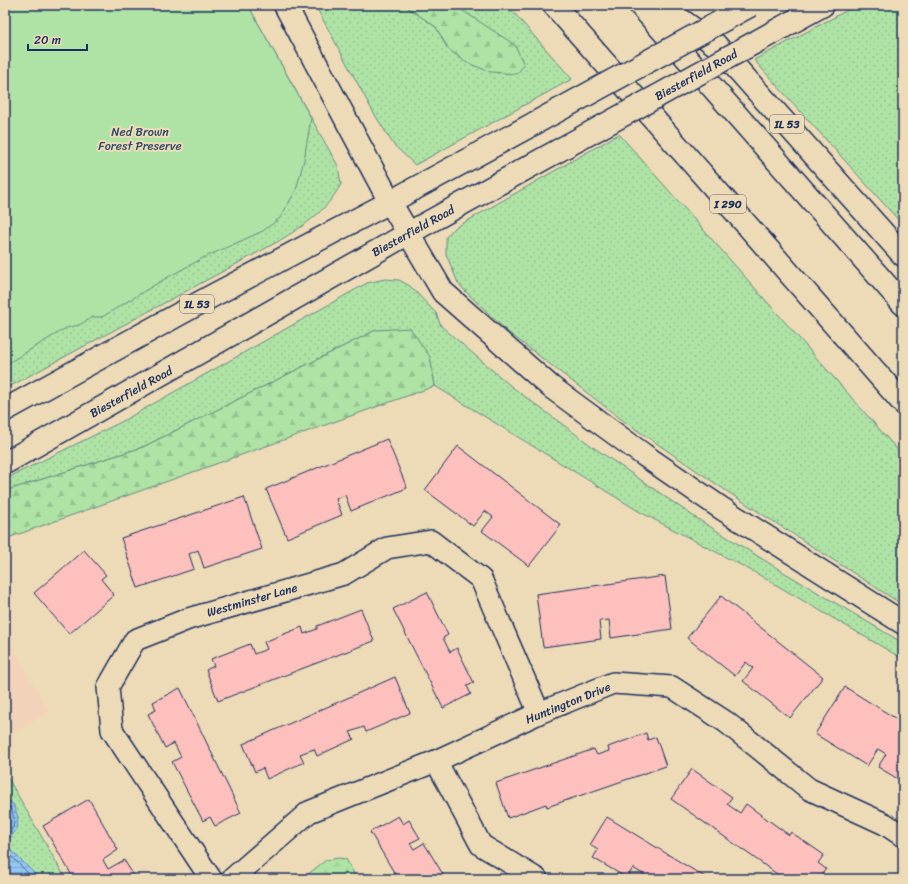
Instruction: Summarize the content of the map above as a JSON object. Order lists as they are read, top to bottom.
{
  "streets": {
    "main road": ["Biesterfield Road", "IL 53", "I 290"],
    "street": ["Westminster Lane", "Huntington Drive"]
  },
  "crossings": [
    ["Westminster Lane", "Huntington Drive"]
  ],
  "parks": ["Ned Brown Forest Preserve"],
  "scale_bar": "20 m"
}
